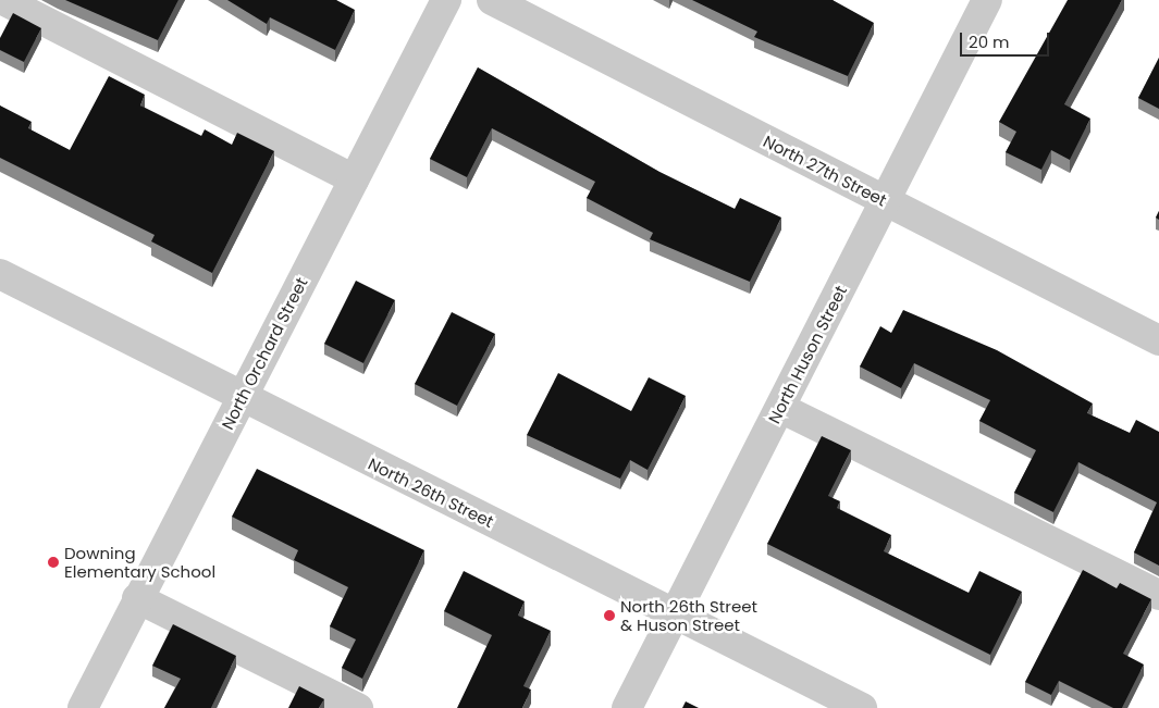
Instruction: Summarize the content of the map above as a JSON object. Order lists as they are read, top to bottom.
{
  "streets": {
    "street": [
      "North 27th Street",
      "North Orchard Street",
      "North Huson Street",
      "North 26th Street"
    ]
  },
  "crossings": [
    ["North 27th Street", "North Huson Street"],
    ["North Orchard Street", "North 26th Street"],
    ["North Huson Street", "North 26th Street"]
  ],
  "places": ["Downing Elementary School", "North 26th Street & Huson Street"],
  "scale_bar": "20 m"
}
